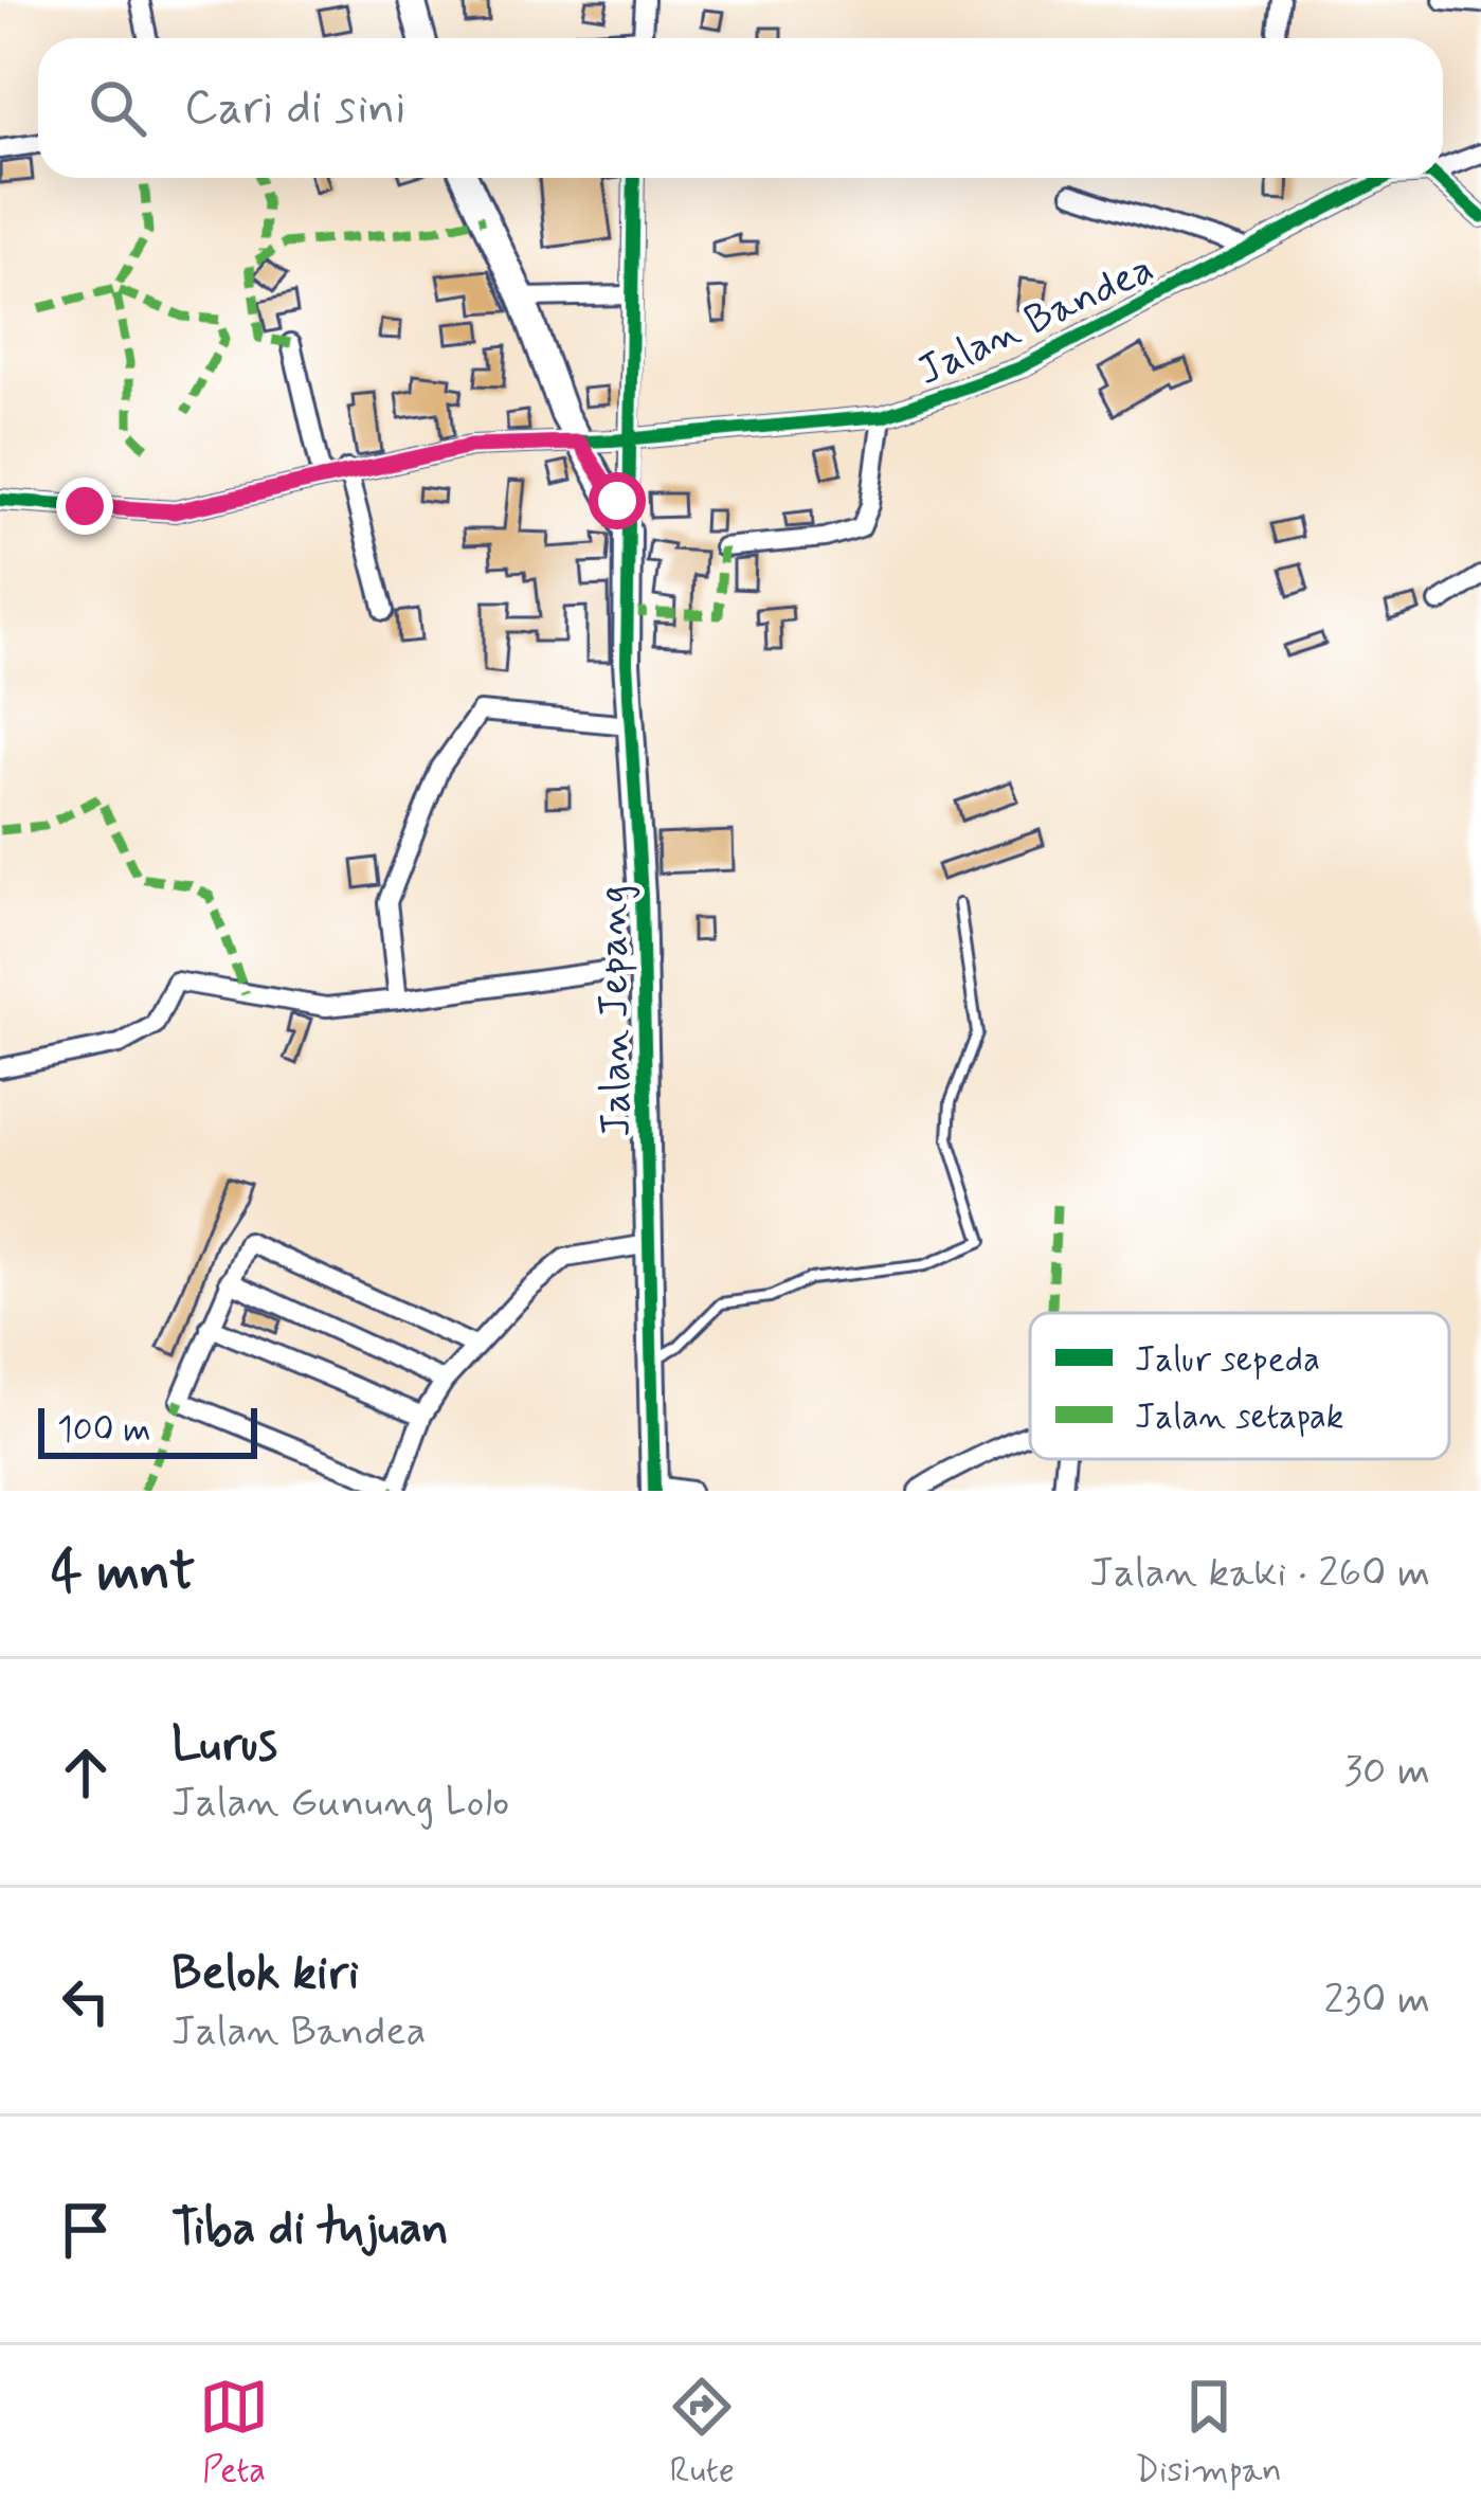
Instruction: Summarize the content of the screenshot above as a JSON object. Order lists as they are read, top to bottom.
{
  "streets": {
    "street": ["Jalan Bandea", "Jalan Jepang"]
  },
  "legend": ["Jalur sepeda", "Jalan setapak"],
  "scale_bar": "100 m",
  "page": {
    "search": "Cari di sini",
    "scale": "100 m",
    "heading": ["4 mnt", "Jalan kaki · 260 m"],
    "list": [
      ["Lurus", "Jalan Gunung Lolo", "30 m"],
      ["Belok kiri", "Jalan Bandea", "230 m"],
      "Tiba di tujuan"
    ],
    "nav": ["Peta", "Rute", "Disimpan"]
  }
}
